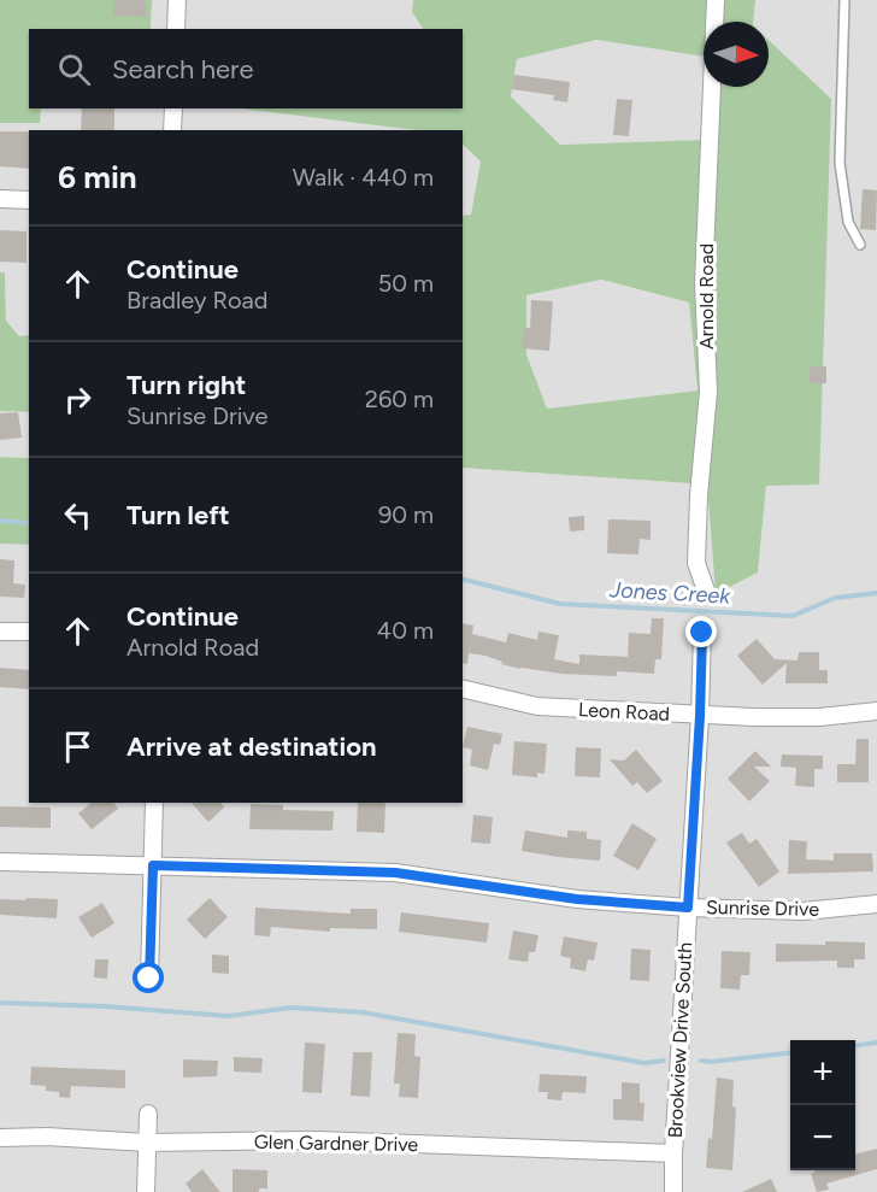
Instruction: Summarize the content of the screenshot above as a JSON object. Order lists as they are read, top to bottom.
{
  "streets": {
    "street": [
      "Arnold Road",
      "Leon Road",
      "Sunrise Drive",
      "Brookview Drive South",
      "Glen Gardner Drive"
    ]
  },
  "crossings": [
    ["Leon Road", "Brookview Drive South"],
    ["Sunrise Drive", "Brookview Drive South"],
    ["Brookview Drive South", "Glen Gardner Drive"]
  ],
  "water": ["Jones Creek"],
  "north": "right",
  "page": {
    "search": "Search here",
    "heading": ["6 min", "Walk · 440 m"],
    "list": [
      ["Continue", "Bradley Road", "50 m"],
      ["Turn right", "Sunrise Drive", "260 m"],
      ["Turn left", "90 m"],
      ["Continue", "Arnold Road", "40 m"],
      "Arrive at destination"
    ],
    "map_buttons": ["+", "−"]
  }
}
